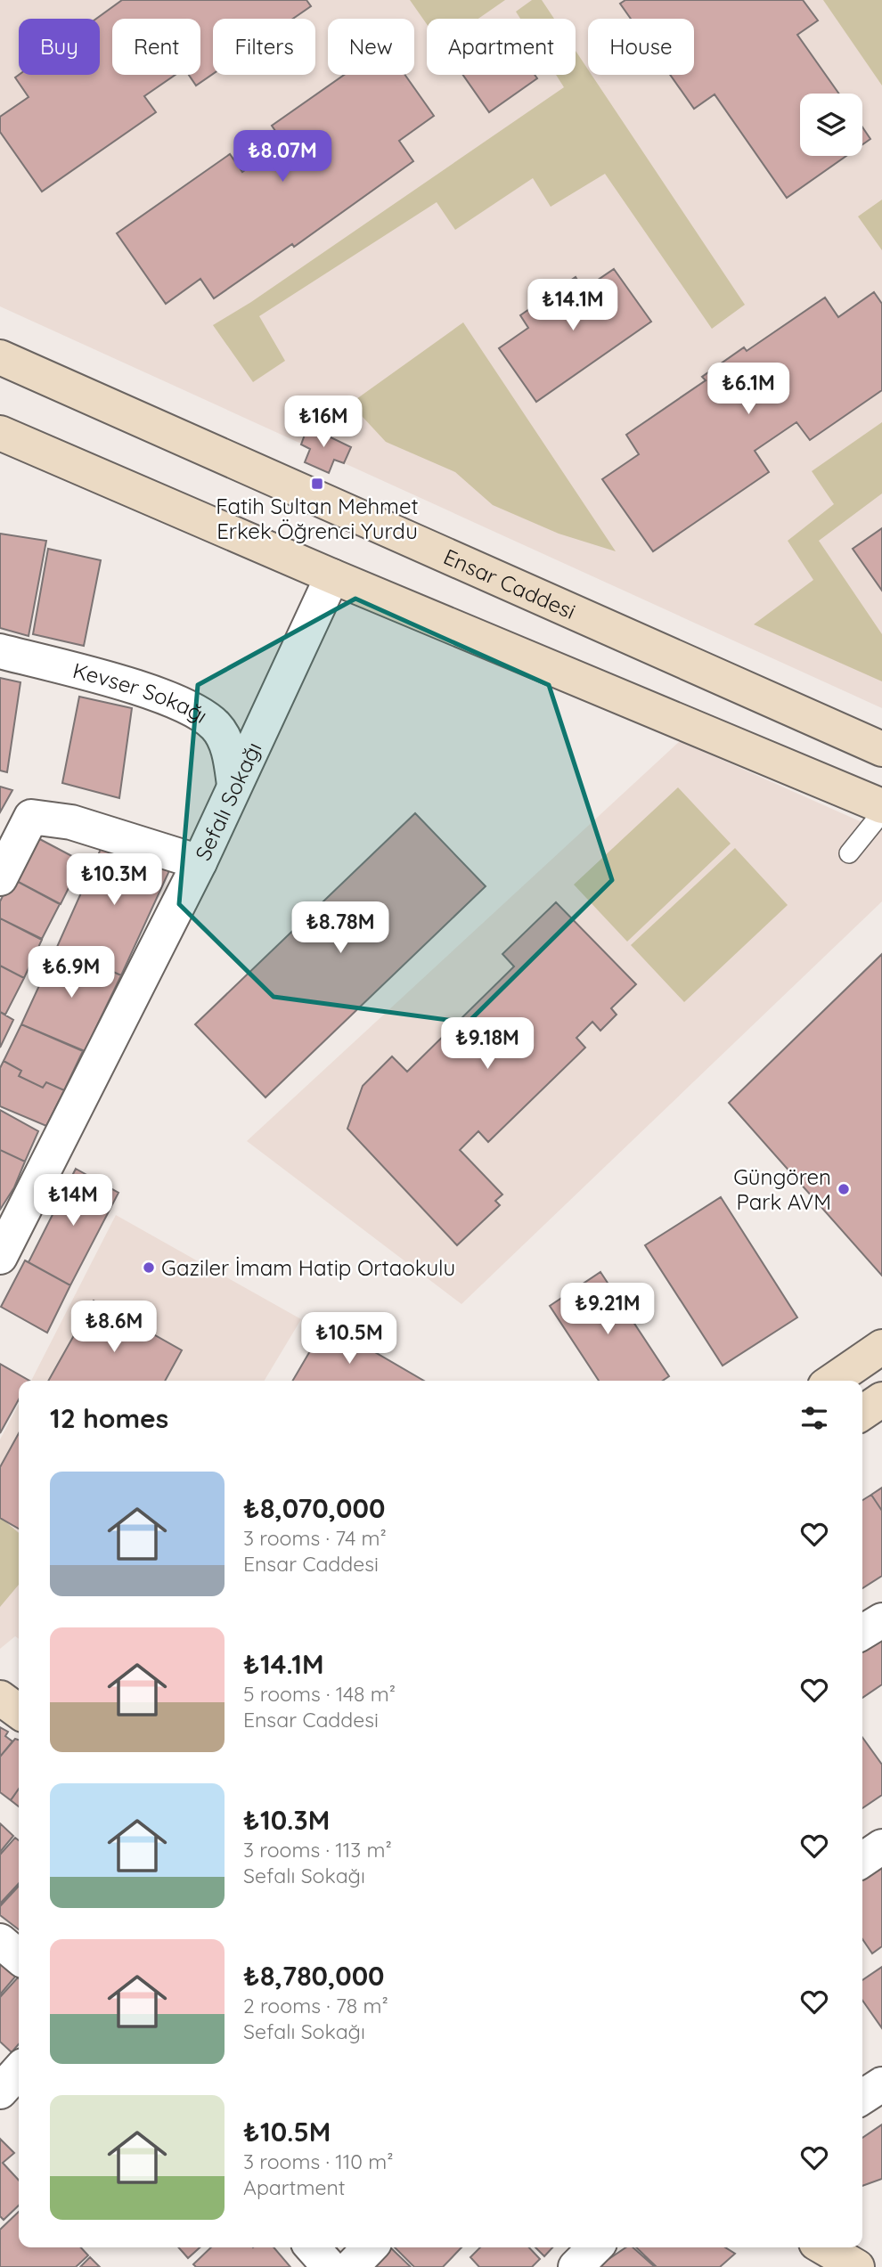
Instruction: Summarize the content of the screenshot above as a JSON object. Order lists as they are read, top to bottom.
{
  "streets": {
    "street": ["Ensar Caddesi", "Kevser Sokağı", "Sefalı Sokağı"]
  },
  "crossings": [
    ["Kevser Sokağı", "Sefalı Sokağı"]
  ],
  "places": {
    "transit": ["Fatih Sultan Mehmet Erkek Öğrenci Yurdu"],
    "other": ["Güngören Park AVM", "Gaziler İmam Hatip Ortaokulu"]
  },
  "page": {
    "chip": [
      "Buy",
      "Rent",
      "Filters",
      "New",
      "Apartment",
      "House"
    ],
    "price": [
      "₺8.07M",
      "₺14.1M",
      "₺6.1M",
      "₺16M",
      "₺10.3M",
      "₺8.78M",
      "₺6.9M",
      "₺9.18M",
      "₺14M",
      "₺9.21M",
      "₺8.6M",
      "₺10.5M"
    ],
    "heading": "12 homes",
    "list": [
      {
        "name": "₺8,070,000",
        "note": "3 rooms · 74 m² · Ensar Caddesi"
      },
      {
        "name": "₺14.1M",
        "note": "5 rooms · 148 m² · Ensar Caddesi"
      },
      {
        "name": "₺10.3M",
        "note": "3 rooms · 113 m² · Sefalı Sokağı"
      },
      {
        "name": "₺8,780,000",
        "note": "2 rooms · 78 m² · Sefalı Sokağı"
      },
      {
        "name": "₺10.5M",
        "note": "3 rooms · 110 m² · Apartment"
      }
    ]
  }
}
